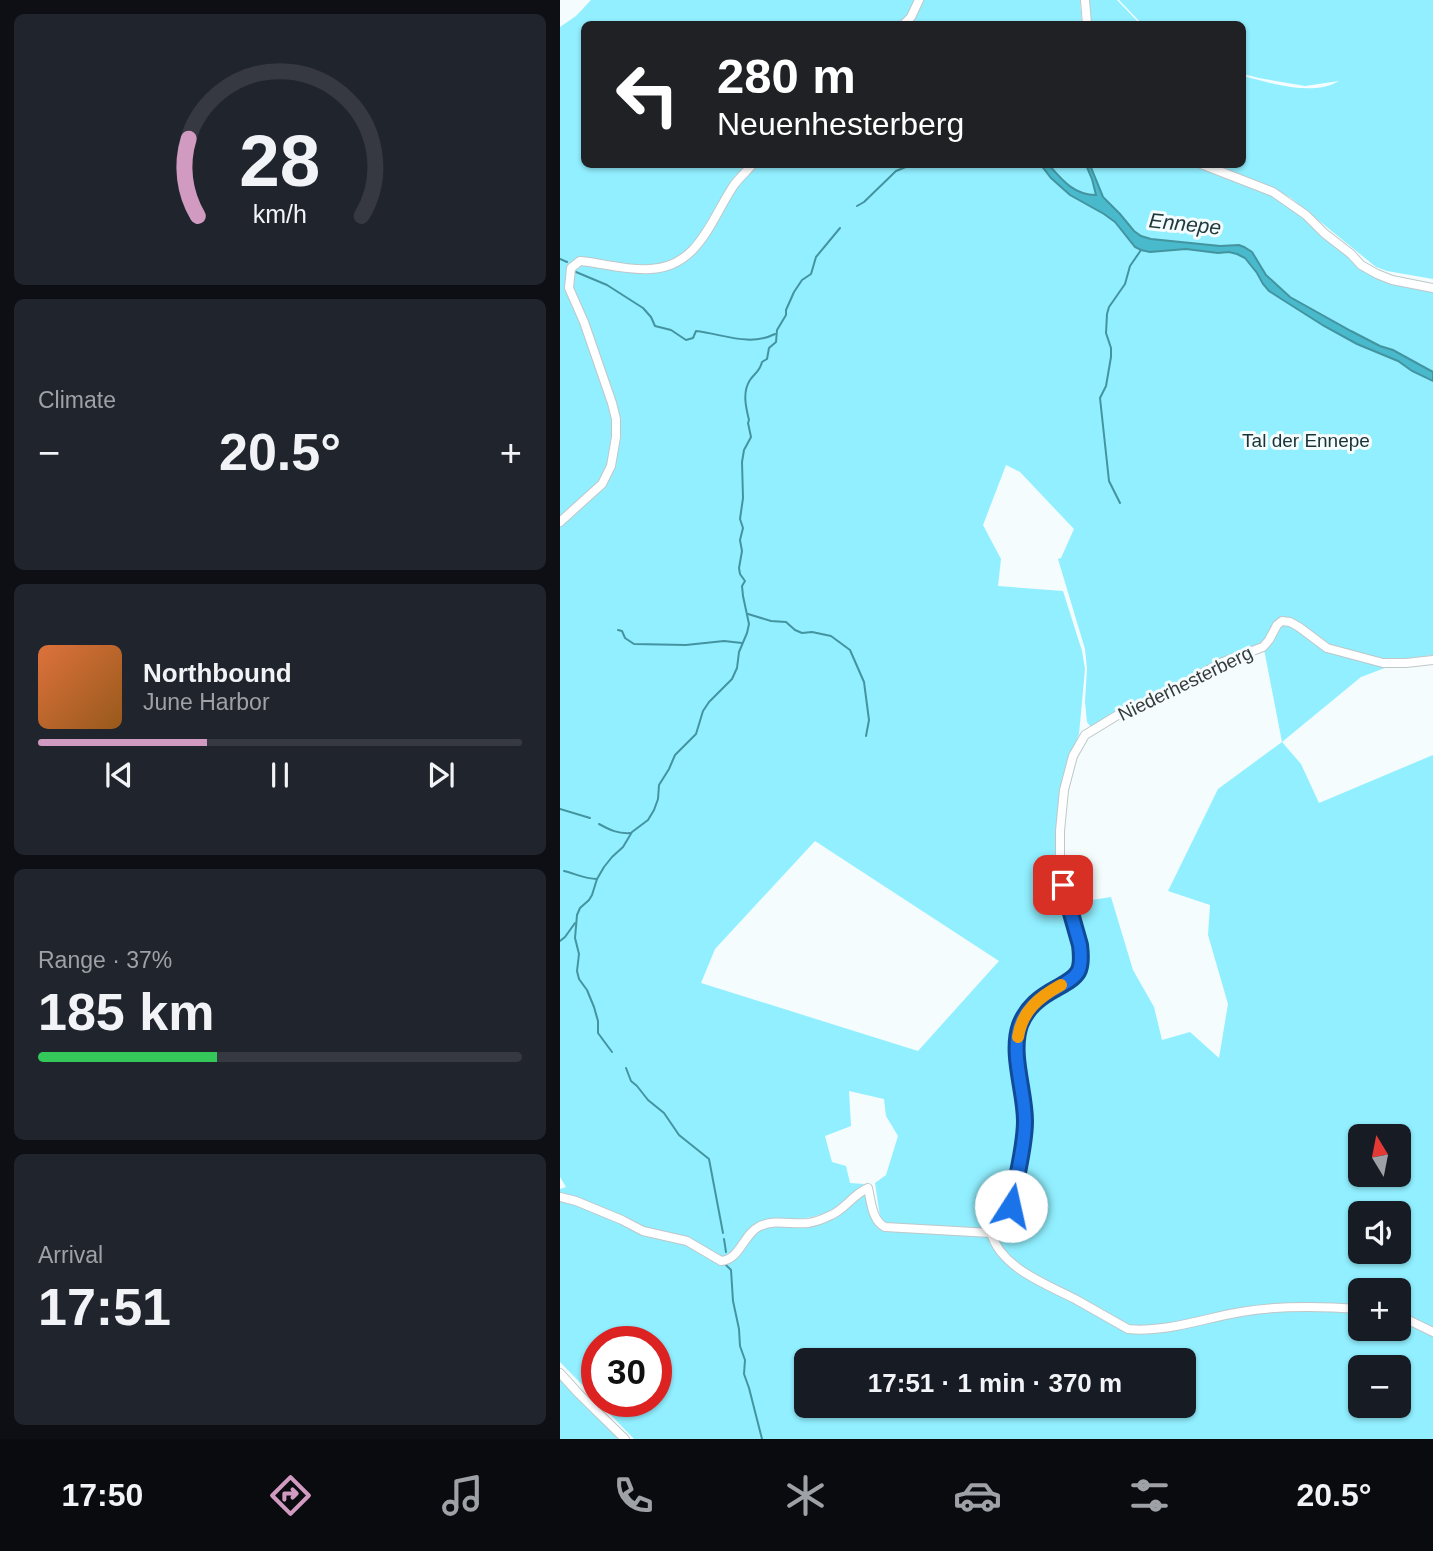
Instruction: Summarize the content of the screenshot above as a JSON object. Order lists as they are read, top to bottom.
{
  "streets": {
    "street": ["Niederhesterberg"]
  },
  "water": ["Ennepe"],
  "parks": ["Tal der Ennepe"],
  "north": "top",
  "page": {
    "turn": ["280 m", "Neuenhesterberg"],
    "tile": [
      "Climate",
      ["Range · 37%", "185 km"],
      ["Arrival", "17:51"]
    ],
    "heat": ["−", "20.5°", "+"],
    "song": ["Northbound", "June Harbor"],
    "map_buttons": ["+", "−"],
    "limit": "30",
    "trip": "17:51 · 1 min · 370 m",
    "tabs": ["17:50", "20.5°"],
    "gauge": ["28", "km/h"]
  }
}
